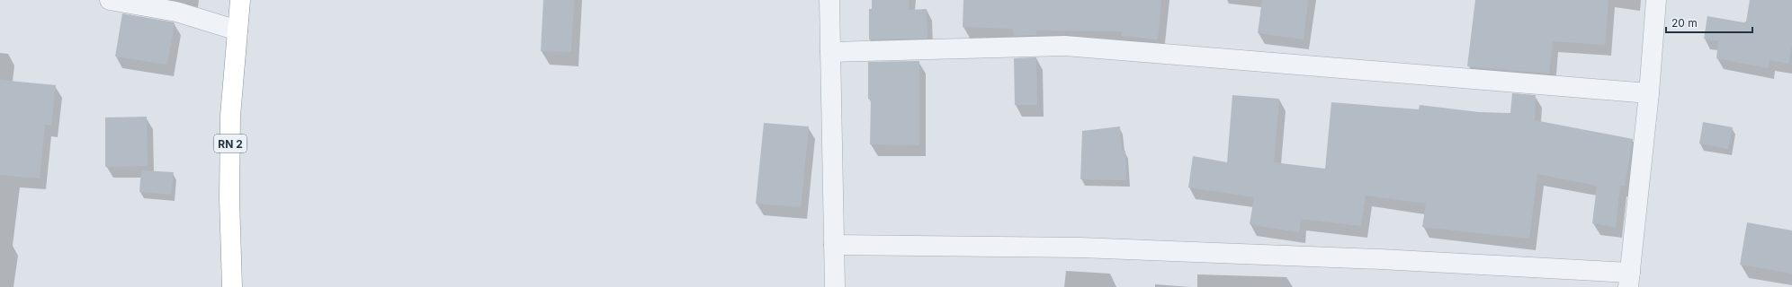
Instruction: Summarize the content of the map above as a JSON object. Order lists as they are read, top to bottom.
{
  "streets": {
    "highway": ["RN 2"]
  },
  "scale_bar": "20 m"
}
